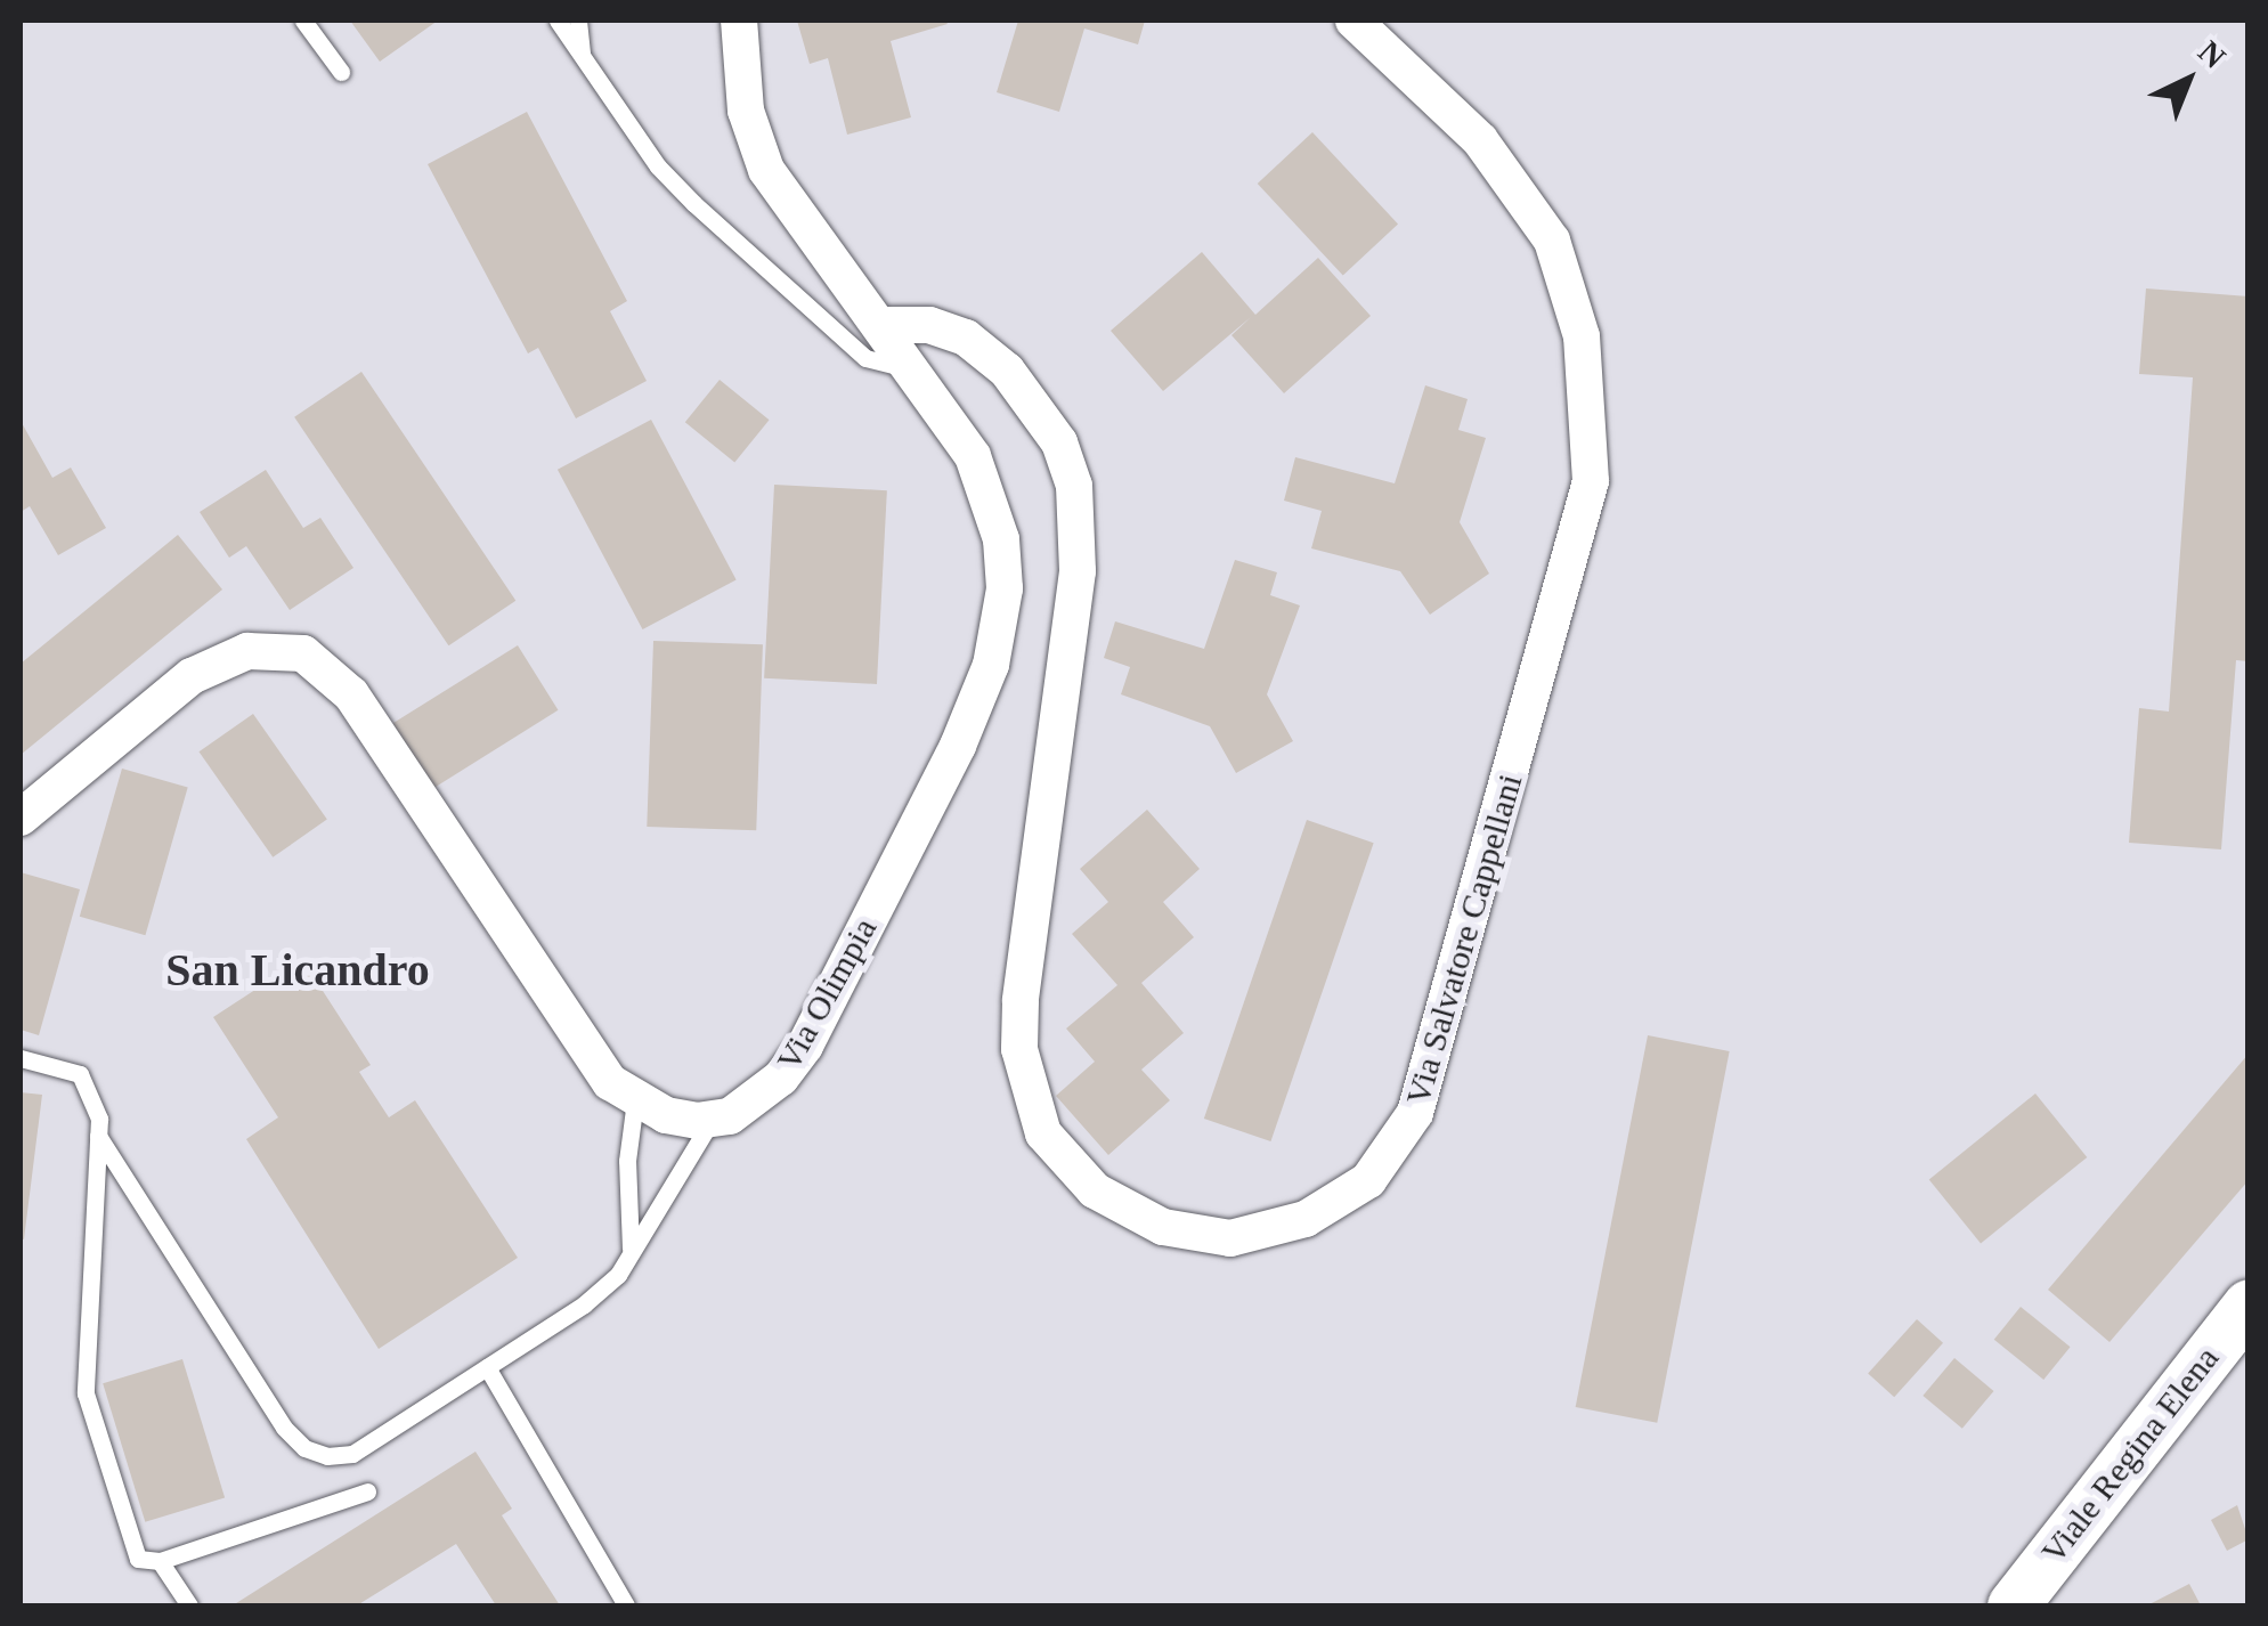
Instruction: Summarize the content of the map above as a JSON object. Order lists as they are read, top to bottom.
{
  "streets": {
    "main road": ["Viale Regina Elena"],
    "street": ["Via Salvatore Cappellani", "Via Olimpia"]
  },
  "crossings": [
    ["Via Salvatore Cappellani", "Via Olimpia"]
  ],
  "districts": ["San Licandro"],
  "north": "top right"
}
